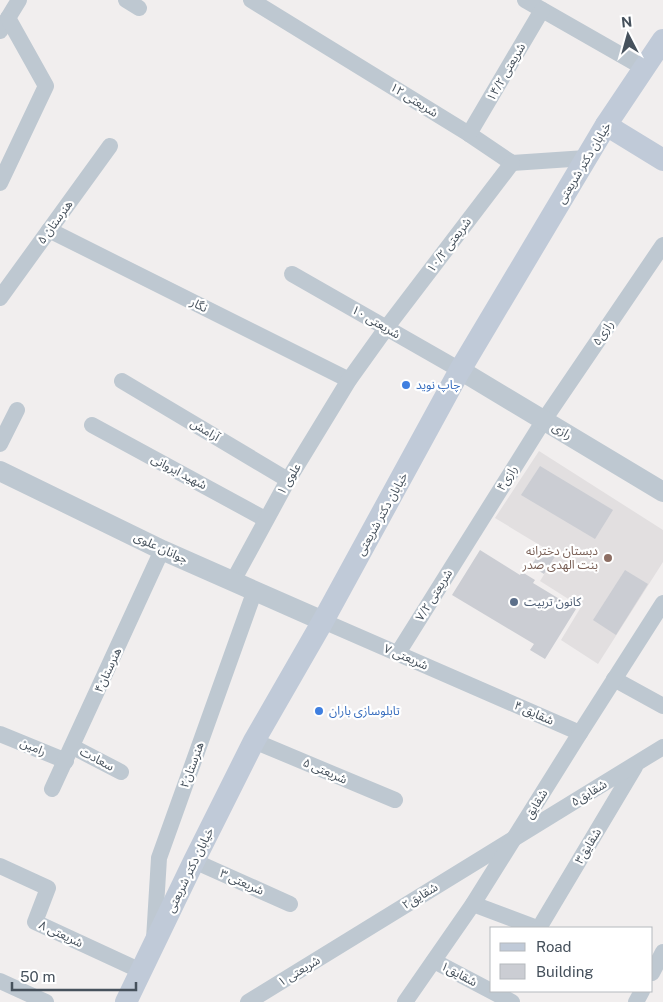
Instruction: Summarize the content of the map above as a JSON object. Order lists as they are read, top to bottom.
{
  "streets": {
    "main road": ["خیابان دکتر شریعتی"],
    "street": [
      "شریعتی ۱۴/۲",
      "شریعتی ۱۲",
      "هنرستان ۵",
      "شریعتی ۱۰/۲",
      "نگار",
      "شریعتی ۱۰",
      "رازی۵",
      "آرامش",
      "رازی",
      "شهید ایروانی",
      "رازی۴",
      "علوی ۱",
      "جوانان علوی",
      "شریعتی ۷/۲",
      "۷ شریعتی",
      "هنرستان۴",
      "شقایق ۴",
      "رامین",
      "سعادت",
      "هنرستان۲",
      "شریعتی ۵",
      "شقایق۵",
      "شقایق",
      "شقایق۳",
      "شریعتی ۳",
      "شقایق۲",
      "شریعتی ۸",
      "شریعتی ۱",
      "شقایق۱"
    ]
  },
  "crossings": [
    ["شریعتی ۱۴/۲", "شریعتی ۱۲"],
    ["شریعتی ۱۲", "شریعتی ۱۰/۲"],
    ["خیابان دکتر شریعتی", "شریعتی ۱۰"],
    ["خیابان دکتر شریعتی", "رازی"],
    ["خیابان دکتر شریعتی", "جوانان علوی"],
    ["خیابان دکتر شریعتی", "۷ شریعتی"],
    ["خیابان دکتر شریعتی", "هنرستان۲"],
    ["خیابان دکتر شریعتی", "شریعتی ۵"],
    ["خیابان دکتر شریعتی", "شریعتی ۳"],
    ["خیابان دکتر شریعتی", "شریعتی ۸"],
    ["هنرستان ۵", "نگار"],
    ["شریعتی ۱۰/۲", "نگار"],
    ["شریعتی ۱۰/۲", "شریعتی ۱۰"],
    ["شریعتی ۱۰/۲", "علوی ۱"],
    ["نگار", "علوی ۱"],
    ["شریعتی ۱۰", "رازی"],
    ["رازی۵", "رازی"],
    ["رازی۵", "رازی۴"],
    ["آرامش", "علوی ۱"],
    ["رازی", "رازی۴"],
    ["شهید ایروانی", "علوی ۱"],
    ["رازی۴", "شریعتی ۷/۲"],
    ["علوی ۱", "جوانان علوی"],
    ["جوانان علوی", "۷ شریعتی"],
    ["جوانان علوی", "هنرستان۴"],
    ["جوانان علوی", "هنرستان۲"],
    ["شریعتی ۷/۲", "۷ شریعتی"],
    ["۷ شریعتی", "شقایق ۴"],
    ["هنرستان۴", "رامین"],
    ["هنرستان۴", "سعادت"],
    ["شقایق ۴", "شقایق"],
    ["رامین", "سعادت"],
    ["شقایق۵", "شقایق"],
    ["شقایق۵", "شقایق۳"],
    ["شقایق۵", "شقایق۲"],
    ["شقایق", "شقایق۳"],
    ["شقایق", "شقایق۲"],
    ["شقایق", "شقایق۱"],
    ["شقایق۲", "شریعتی ۱"]
  ],
  "places": [
    "چاپ نوید",
    "دبستان دخترانه بنت الهدی صدر",
    "کانون تربیت",
    "تابلوسازی باران"
  ],
  "legend": ["Road", "Building"],
  "scale_bar": "50 m",
  "north": "top"
}
